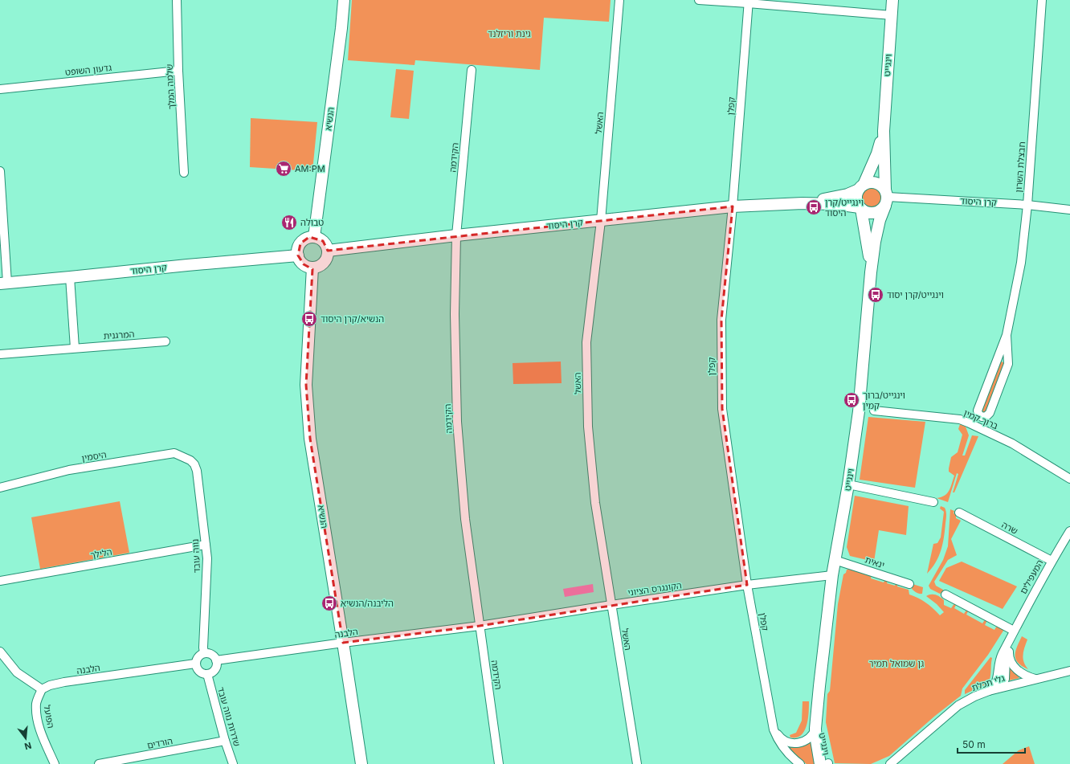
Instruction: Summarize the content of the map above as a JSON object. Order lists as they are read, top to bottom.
{
  "streets": {
    "street": [
      "וינגייט",
      "גדעון השופט",
      "שלמה המלך",
      "קפלן",
      "הנשיא",
      "האשל",
      "הקידמה",
      "חבצלת השרון",
      "קרן היסוד",
      "המרגנית",
      "ברוך קמין",
      "היסמין",
      "שרה",
      "הלילך",
      "נווה עובד",
      "ינאית",
      "המעפילים",
      "הקונגרס הציוני",
      "הלבנה",
      "גלי תכלת",
      "הפועל",
      "שדרות נווה עובד",
      "הורדים"
    ]
  },
  "crossings": [
    ["וינגייט", "קרן היסוד"],
    ["וינגייט", "ינאית"],
    ["וינגייט", "הקונגרס הציוני"],
    ["גדעון השופט", "שלמה המלך"],
    ["קפלן", "קרן היסוד"],
    ["קפלן", "הקונגרס הציוני"],
    ["הנשיא", "קרן היסוד"],
    ["הנשיא", "הלבנה"],
    ["האשל", "קרן היסוד"],
    ["האשל", "הקונגרס הציוני"],
    ["הקידמה", "קרן היסוד"],
    ["הקידמה", "הקונגרס הציוני"],
    ["הקידמה", "הלבנה"],
    ["חבצלת השרון", "קרן היסוד"],
    ["היסמין", "נווה עובד"],
    ["שרה", "המעפילים"],
    ["הלילך", "נווה עובד"],
    ["נווה עובד", "הלבנה"],
    ["נווה עובד", "שדרות נווה עובד"],
    ["המעפילים", "גלי תכלת"],
    ["הקונגרס הציוני", "הלבנה"],
    ["הלבנה", "הפועל"],
    ["הלבנה", "שדרות נווה עובד"],
    ["שדרות נווה עובד", "הורדים"]
  ],
  "parks": ["גינת וריזלנד", "גן שמואל תמיר"],
  "places": {
    "supermarket": ["AM:PM"],
    "bus stop": [
      "וינגייט/קרן היסוד",
      "וינגייט/קרן יסוד",
      "הנשיא/קרן היסוד",
      "וינגייט/ברוך קמין",
      "הליבנה/הנשיא"
    ],
    "restaurant": ["טבולה"]
  },
  "scale_bar": "50 m",
  "north": "bottom"
}
